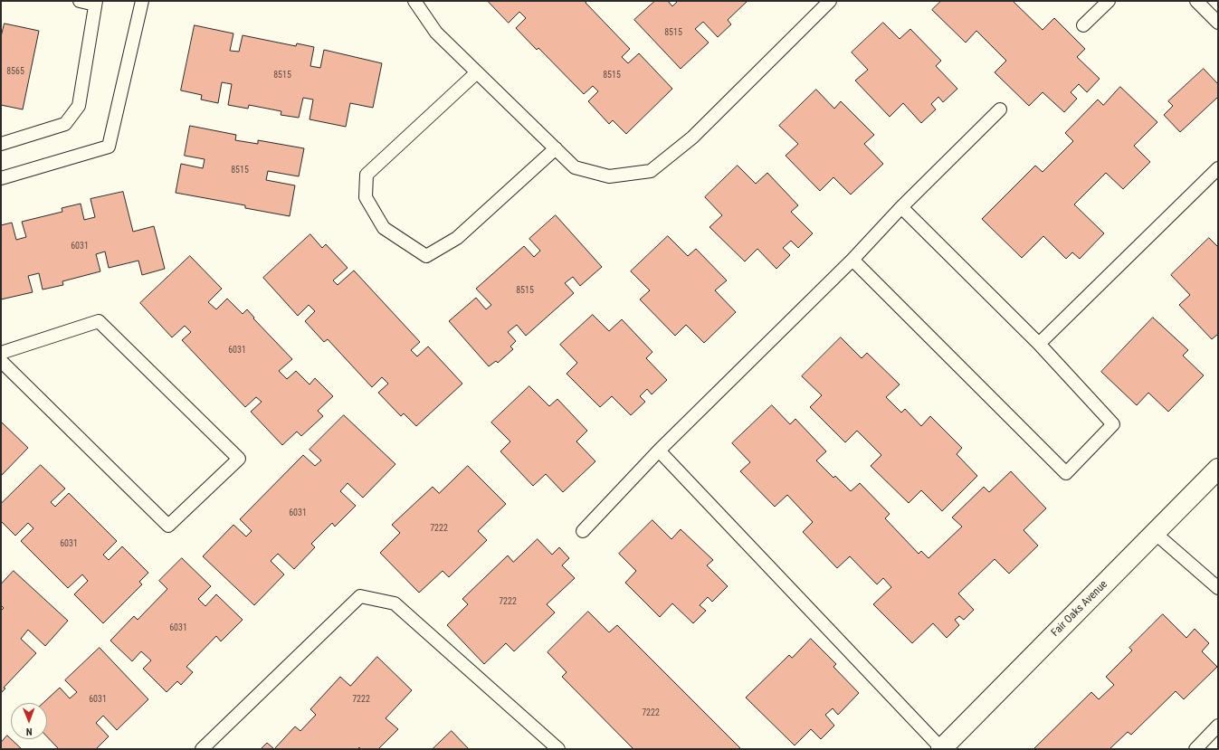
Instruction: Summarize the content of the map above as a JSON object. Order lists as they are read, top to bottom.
{
  "streets": {
    "main road": ["Fair Oaks Avenue"]
  },
  "house_numbers": [
    "8515",
    "8565",
    "8515",
    "8515",
    "8515",
    "6031",
    "8515",
    "6031",
    "6031",
    "7222",
    "6031",
    "7222",
    "6031",
    "6031",
    "7222",
    "7222"
  ],
  "north": "bottom"
}
